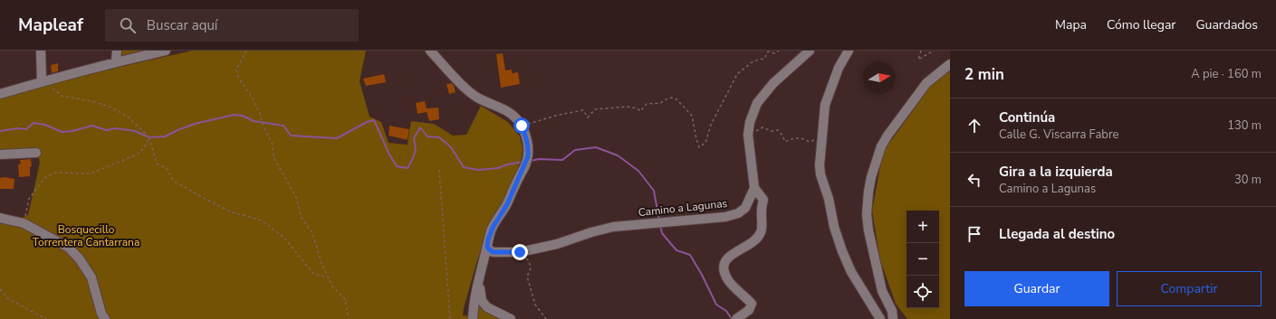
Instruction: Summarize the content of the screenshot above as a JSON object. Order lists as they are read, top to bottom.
{
  "streets": {
    "street": ["Camino a Lagunas"]
  },
  "parks": ["Bosquecillo Torrentera Cantarrana"],
  "north": "right",
  "page": {
    "header": "Mapleaf",
    "search": "Buscar aquí",
    "nav": ["Mapa", "Cómo llegar", "Guardados"],
    "heading": ["2 min", "A pie · 160 m"],
    "list": [
      ["Continúa", "Calle G. Viscarra Fabre", "130 m"],
      ["Gira a la izquierda", "Camino a Lagunas", "30 m"],
      "Llegada al destino"
    ],
    "map_buttons": ["+", "−"],
    "buttons": ["Guardar", "Compartir"]
  }
}
